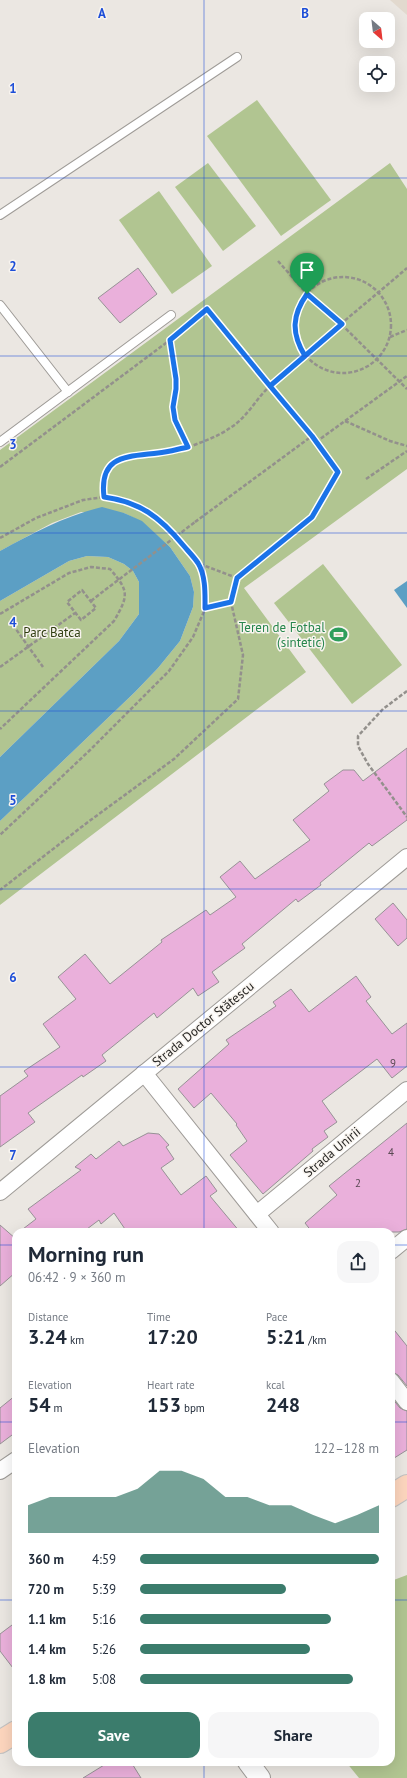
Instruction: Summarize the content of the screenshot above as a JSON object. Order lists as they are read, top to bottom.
{
  "streets": {
    "street": ["Strada Doctor Stătescu", "Strada Unirii"]
  },
  "parks": ["Parc Batca"],
  "places": {
    "sports": ["Teren de Fotbal (sintetic)"]
  },
  "house_numbers": ["9", "4", "2"],
  "north": "bottom right",
  "page": {
    "heading": ["Morning run", "06:42 · 9 × 360 m"],
    "stats": [
      ["Distance", "3.24 km"],
      ["Time", "17:20"],
      ["Pace", "5:21 /km"],
      ["Elevation", "54 m"],
      ["Heart rate", "153 bpm"],
      ["kcal", "248"]
    ],
    "chart": ["Elevation", "122–128 m"],
    "list": [
      {
        "name": "360 m",
        "note": "4:59"
      },
      {
        "name": "720 m",
        "note": "5:39"
      },
      {
        "name": "1.1 km",
        "note": "5:16"
      },
      {
        "name": "1.4 km",
        "note": "5:26"
      },
      {
        "name": "1.8 km",
        "note": "5:08"
      }
    ],
    "buttons": ["Save", "Share"]
  },
  "grid": {
    "columns": ["A", "B"],
    "rows": [
      "1",
      "2",
      "3",
      "4",
      "5",
      "6",
      "7"
    ]
  }
}
